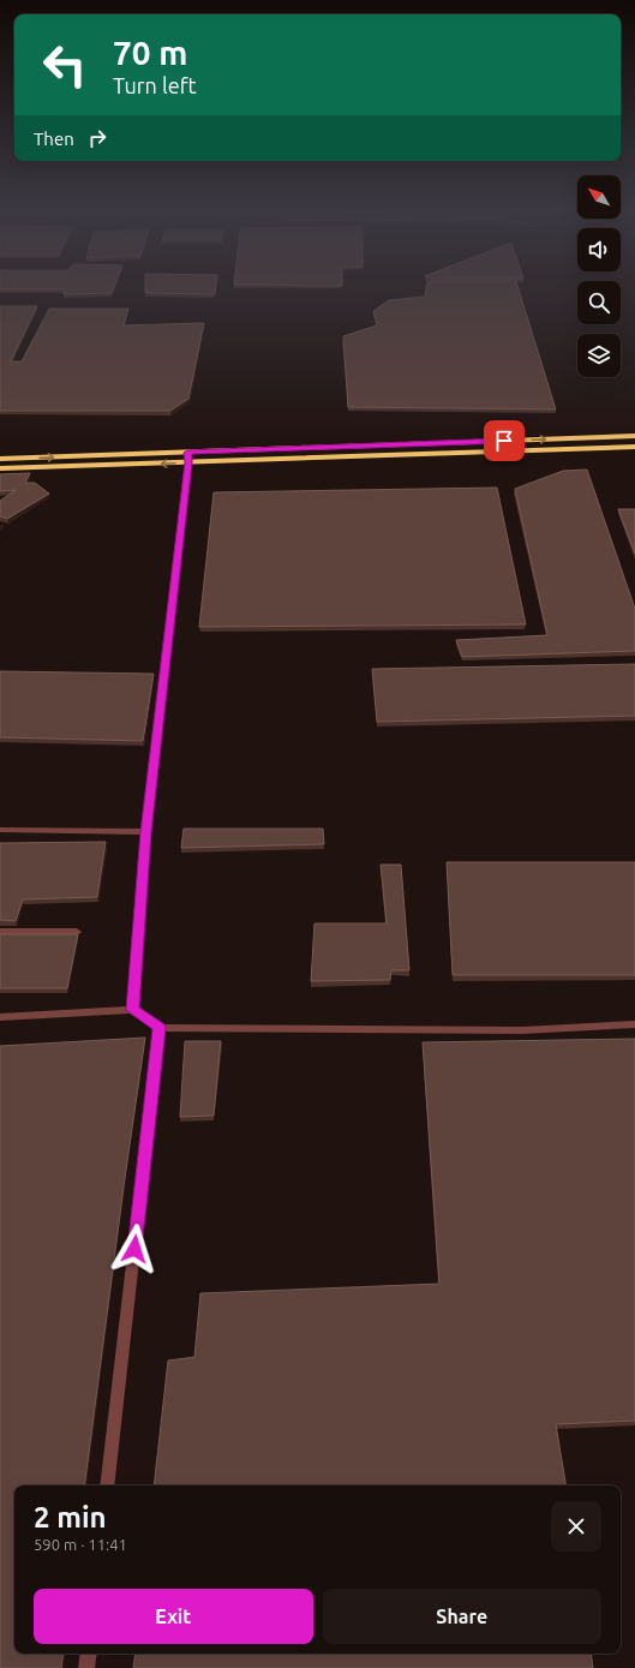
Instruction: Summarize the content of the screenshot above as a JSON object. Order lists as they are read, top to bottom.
{
  "north": "top left",
  "page": {
    "turn": ["70 m", "Turn left"],
    "then": "Then",
    "heading": ["2 min", "590 m · 11:41"],
    "buttons": ["Exit", "Share"]
  }
}
